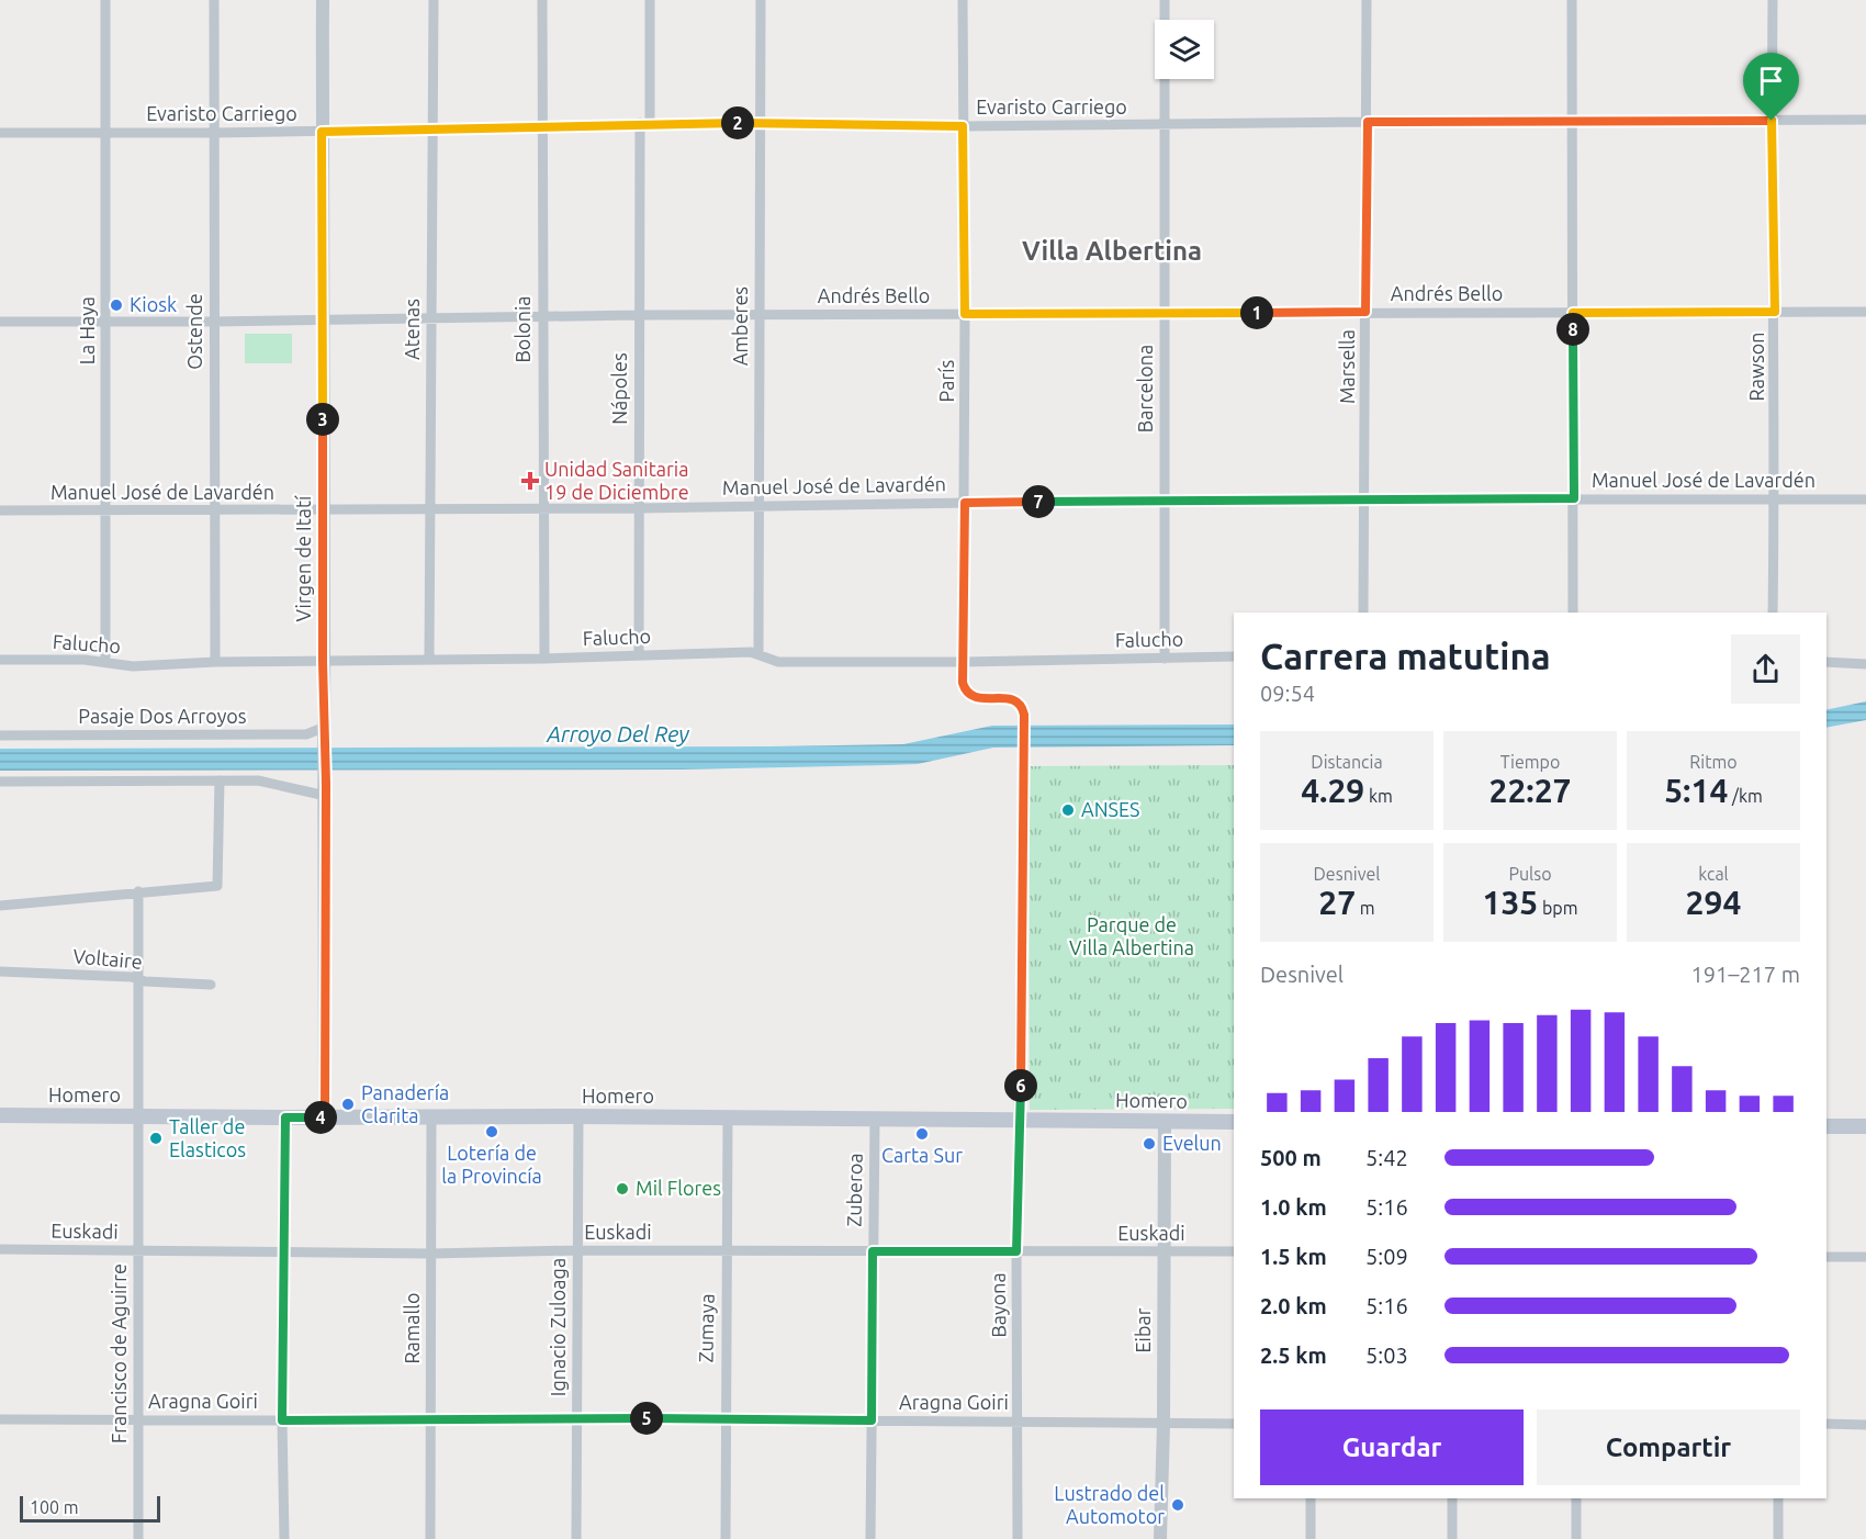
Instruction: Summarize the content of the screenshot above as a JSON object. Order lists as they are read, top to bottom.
{
  "streets": {
    "main road": ["Homero"],
    "street": [
      "Evaristo Carriego",
      "Andrés Bello",
      "Amberes",
      "Atenas",
      "Bolonia",
      "La Haya",
      "Ostende",
      "Marsella",
      "Rawson",
      "París",
      "Nápoles",
      "Barcelona",
      "Manuel José de Lavardén",
      "Virgen de Itatí",
      "Falucho",
      "Pasaje Dos Arroyos",
      "Voltaire",
      "Zuberoa",
      "Euskadi",
      "Bayona",
      "Ignacio Zuloaga",
      "Ramallo",
      "Zumaya",
      "Eibar",
      "Francisco de Aguirre",
      "Aragna Goiri"
    ]
  },
  "crossings": [
    ["Evaristo Carriego", "Amberes"],
    ["Evaristo Carriego", "Atenas"],
    ["Evaristo Carriego", "Bolonia"],
    ["Evaristo Carriego", "La Haya"],
    ["Evaristo Carriego", "Ostende"],
    ["Evaristo Carriego", "Marsella"],
    ["Evaristo Carriego", "Rawson"],
    ["Evaristo Carriego", "París"],
    ["Evaristo Carriego", "Nápoles"],
    ["Evaristo Carriego", "Barcelona"],
    ["Evaristo Carriego", "Virgen de Itatí"],
    ["Andrés Bello", "Amberes"],
    ["Andrés Bello", "Atenas"],
    ["Andrés Bello", "Bolonia"],
    ["Andrés Bello", "La Haya"],
    ["Andrés Bello", "Ostende"],
    ["Andrés Bello", "Marsella"],
    ["Andrés Bello", "Rawson"],
    ["Andrés Bello", "París"],
    ["Andrés Bello", "Nápoles"],
    ["Andrés Bello", "Barcelona"],
    ["Andrés Bello", "Virgen de Itatí"],
    ["Amberes", "Manuel José de Lavardén"],
    ["Amberes", "Falucho"],
    ["Atenas", "Manuel José de Lavardén"],
    ["Atenas", "Falucho"],
    ["Bolonia", "Manuel José de Lavardén"],
    ["Bolonia", "Falucho"],
    ["La Haya", "Manuel José de Lavardén"],
    ["La Haya", "Falucho"],
    ["Ostende", "Manuel José de Lavardén"],
    ["Ostende", "Falucho"],
    ["Marsella", "Manuel José de Lavardén"],
    ["Rawson", "Manuel José de Lavardén"],
    ["París", "Manuel José de Lavardén"],
    ["París", "Falucho"],
    ["París", "Bayona"],
    ["Nápoles", "Manuel José de Lavardén"],
    ["Nápoles", "Falucho"],
    ["Barcelona", "Manuel José de Lavardén"],
    ["Barcelona", "Falucho"],
    ["Manuel José de Lavardén", "Virgen de Itatí"],
    ["Virgen de Itatí", "Falucho"],
    ["Virgen de Itatí", "Pasaje Dos Arroyos"],
    ["Virgen de Itatí", "Homero"],
    ["Voltaire", "Francisco de Aguirre"],
    ["Homero", "Zuberoa"],
    ["Homero", "Bayona"],
    ["Homero", "Ignacio Zuloaga"],
    ["Homero", "Ramallo"],
    ["Homero", "Zumaya"],
    ["Homero", "Eibar"],
    ["Homero", "Francisco de Aguirre"],
    ["Zuberoa", "Euskadi"],
    ["Zuberoa", "Aragna Goiri"],
    ["Euskadi", "Bayona"],
    ["Euskadi", "Ignacio Zuloaga"],
    ["Euskadi", "Ramallo"],
    ["Euskadi", "Zumaya"],
    ["Euskadi", "Eibar"],
    ["Euskadi", "Francisco de Aguirre"],
    ["Bayona", "Aragna Goiri"],
    ["Ignacio Zuloaga", "Aragna Goiri"],
    ["Ramallo", "Aragna Goiri"],
    ["Zumaya", "Aragna Goiri"],
    ["Eibar", "Aragna Goiri"],
    ["Francisco de Aguirre", "Aragna Goiri"]
  ],
  "districts": ["Villa Albertina"],
  "water": ["Arroyo Del Rey"],
  "parks": ["Parque de Villa Albertina"],
  "places": {
    "other": [
      "Kiosk",
      "ANSES",
      "Panadería Clarita",
      "Lotería de la Provincía",
      "Carta Sur",
      "Taller de Elasticos",
      "Evelun",
      "Mil Flores",
      "Lustrado del Automotor"
    ],
    "health": ["Unidad Sanitaria 19 de Diciembre"]
  },
  "scale_bar": "100 m",
  "page": {
    "pins": [
      "2",
      "1",
      "8",
      "3",
      "7",
      "6",
      "4",
      "5"
    ],
    "heading": ["Carrera matutina", "09:54"],
    "stats": [
      ["Distancia", "4.29 km"],
      ["Tiempo", "22:27"],
      ["Ritmo", "5:14 /km"],
      ["Desnivel", "27 m"],
      ["Pulso", "135 bpm"],
      ["kcal", "294"]
    ],
    "chart": ["Desnivel", "191–217 m"],
    "list": [
      {
        "name": "500 m",
        "note": "5:42"
      },
      {
        "name": "1.0 km",
        "note": "5:16"
      },
      {
        "name": "1.5 km",
        "note": "5:09"
      },
      {
        "name": "2.0 km",
        "note": "5:16"
      },
      {
        "name": "2.5 km",
        "note": "5:03"
      }
    ],
    "buttons": ["Guardar", "Compartir"],
    "scale": "100 m"
  }
}
